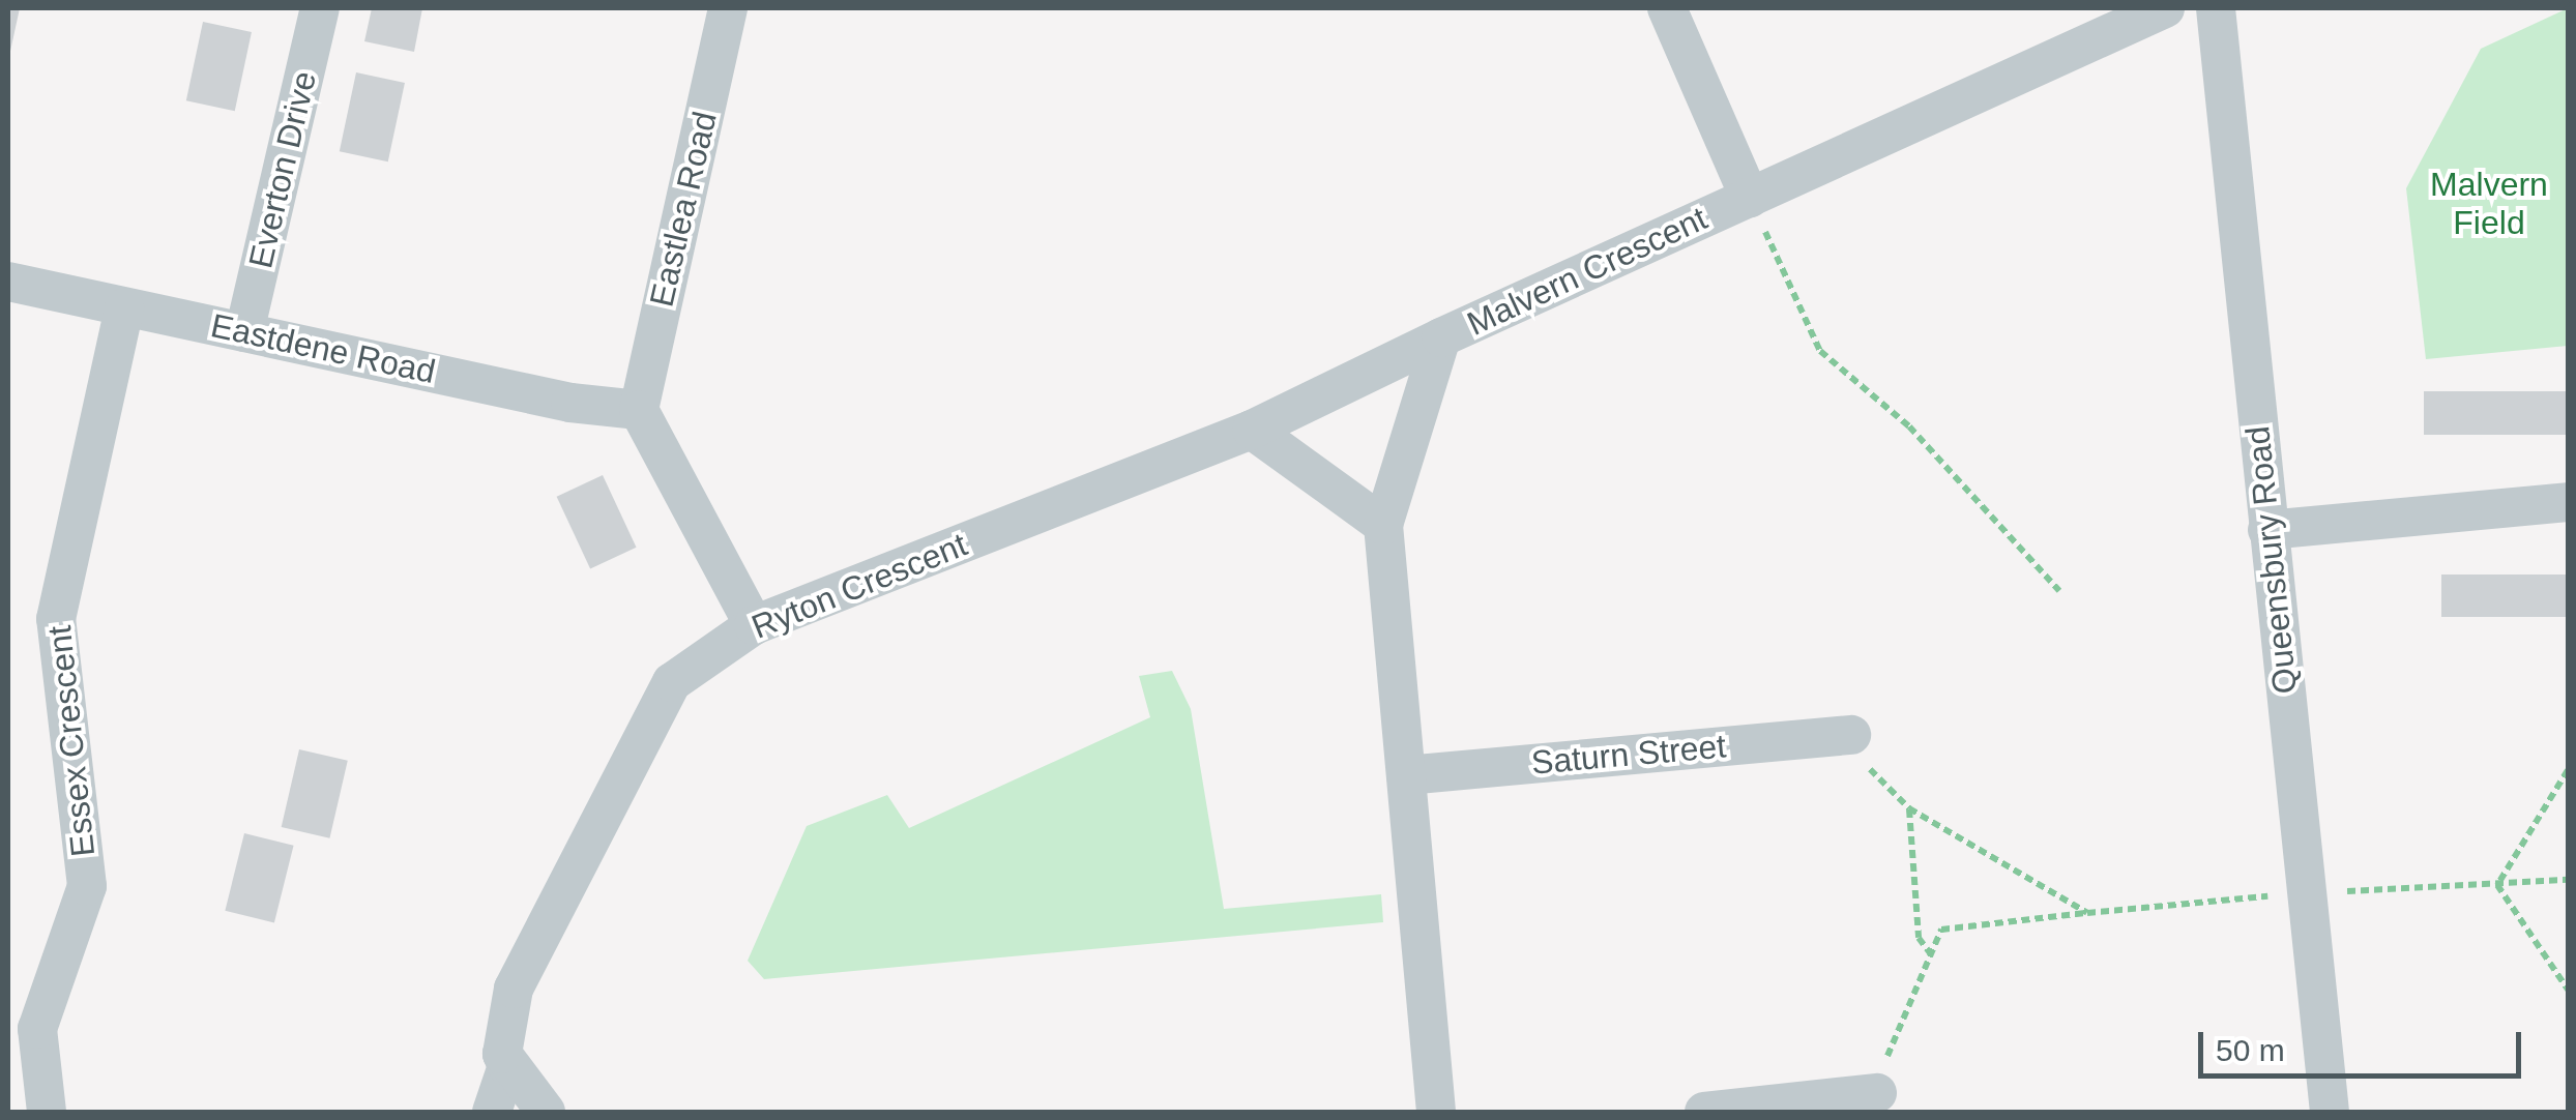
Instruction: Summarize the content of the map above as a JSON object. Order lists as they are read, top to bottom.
{
  "streets": {
    "street": [
      "Everton Drive",
      "Eastlea Road",
      "Malvern Crescent",
      "Eastdene Road",
      "Queensbury Road",
      "Ryton Crescent",
      "Essex Crescent",
      "Saturn Street"
    ]
  },
  "crossings": [
    ["Everton Drive", "Eastdene Road"],
    ["Eastlea Road", "Eastdene Road"],
    ["Malvern Crescent", "Ryton Crescent"],
    ["Malvern Crescent", "Saturn Street"],
    ["Eastdene Road", "Essex Crescent"]
  ],
  "parks": ["Malvern Field"],
  "scale_bar": "50 m"
}
